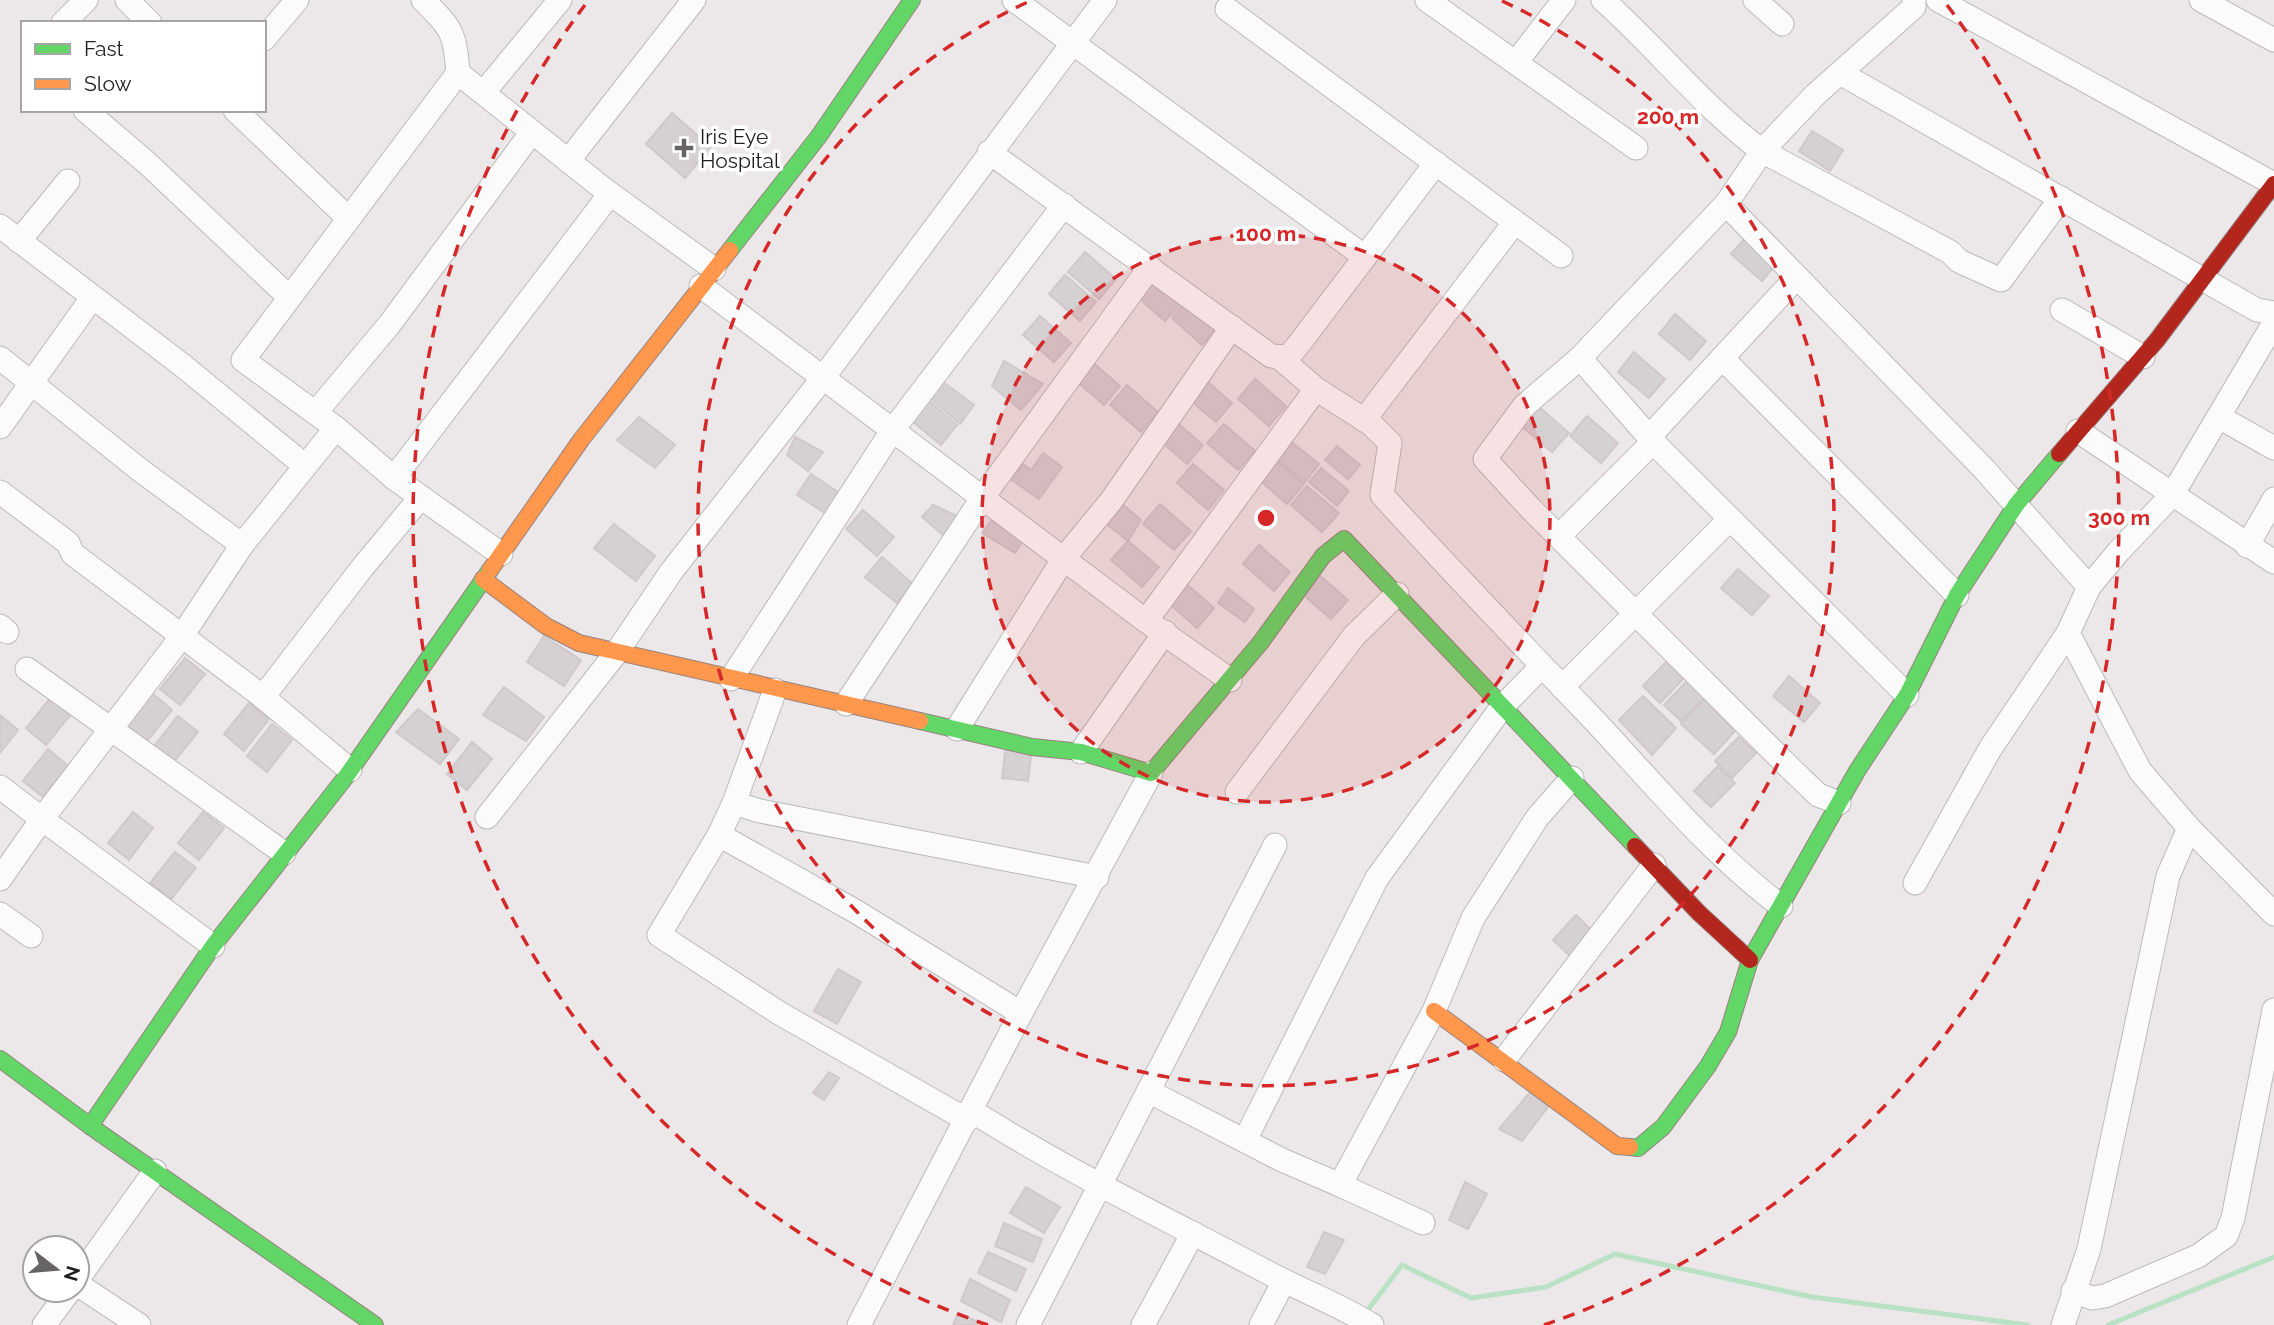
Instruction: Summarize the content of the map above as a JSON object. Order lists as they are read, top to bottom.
{
  "places": {
    "health": ["Iris Eye Hospital"]
  },
  "legend": ["Fast", "Slow"],
  "north": "right",
  "rings": ["200 m", "100 m", "300 m"]
}
